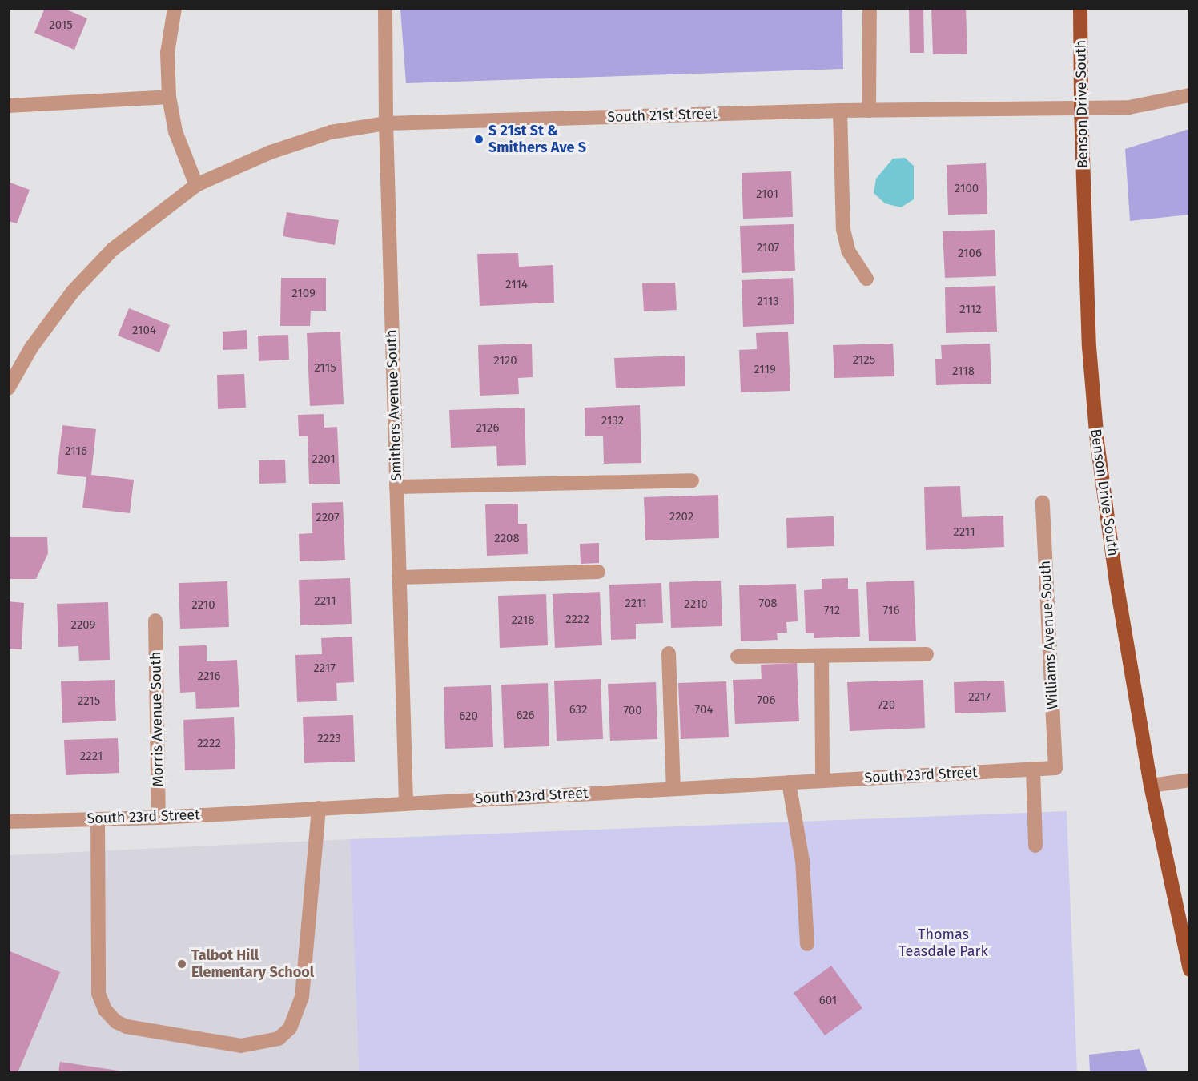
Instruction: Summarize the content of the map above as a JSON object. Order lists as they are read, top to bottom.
{
  "streets": {
    "main road": ["Benson Drive South"],
    "street": [
      "South 21st Street",
      "Smithers Avenue South",
      "Williams Avenue South",
      "Morris Avenue South",
      "South 23rd Street"
    ]
  },
  "crossings": [
    ["Benson Drive South", "South 21st Street"],
    ["South 21st Street", "Smithers Avenue South"],
    ["Smithers Avenue South", "South 23rd Street"],
    ["Williams Avenue South", "South 23rd Street"],
    ["Morris Avenue South", "South 23rd Street"]
  ],
  "parks": ["Thomas Teasdale Park"],
  "places": ["S 21st St & Smithers Ave S", "Talbot Hill Elementary School"],
  "house_numbers": [
    "2015",
    "2100",
    "2101",
    "2107",
    "2106",
    "2114",
    "2109",
    "2113",
    "2112",
    "2104",
    "2125",
    "2120",
    "2115",
    "2119",
    "2118",
    "2132",
    "2126",
    "2116",
    "2201",
    "2202",
    "2207",
    "2211",
    "2208",
    "2211",
    "2211",
    "708",
    "2210",
    "2210",
    "712",
    "716",
    "2222",
    "2218",
    "2209",
    "2217",
    "2216",
    "2217",
    "706",
    "2215",
    "720",
    "632",
    "704",
    "700",
    "626",
    "620",
    "2223",
    "2222",
    "2221",
    "601"
  ]
}
